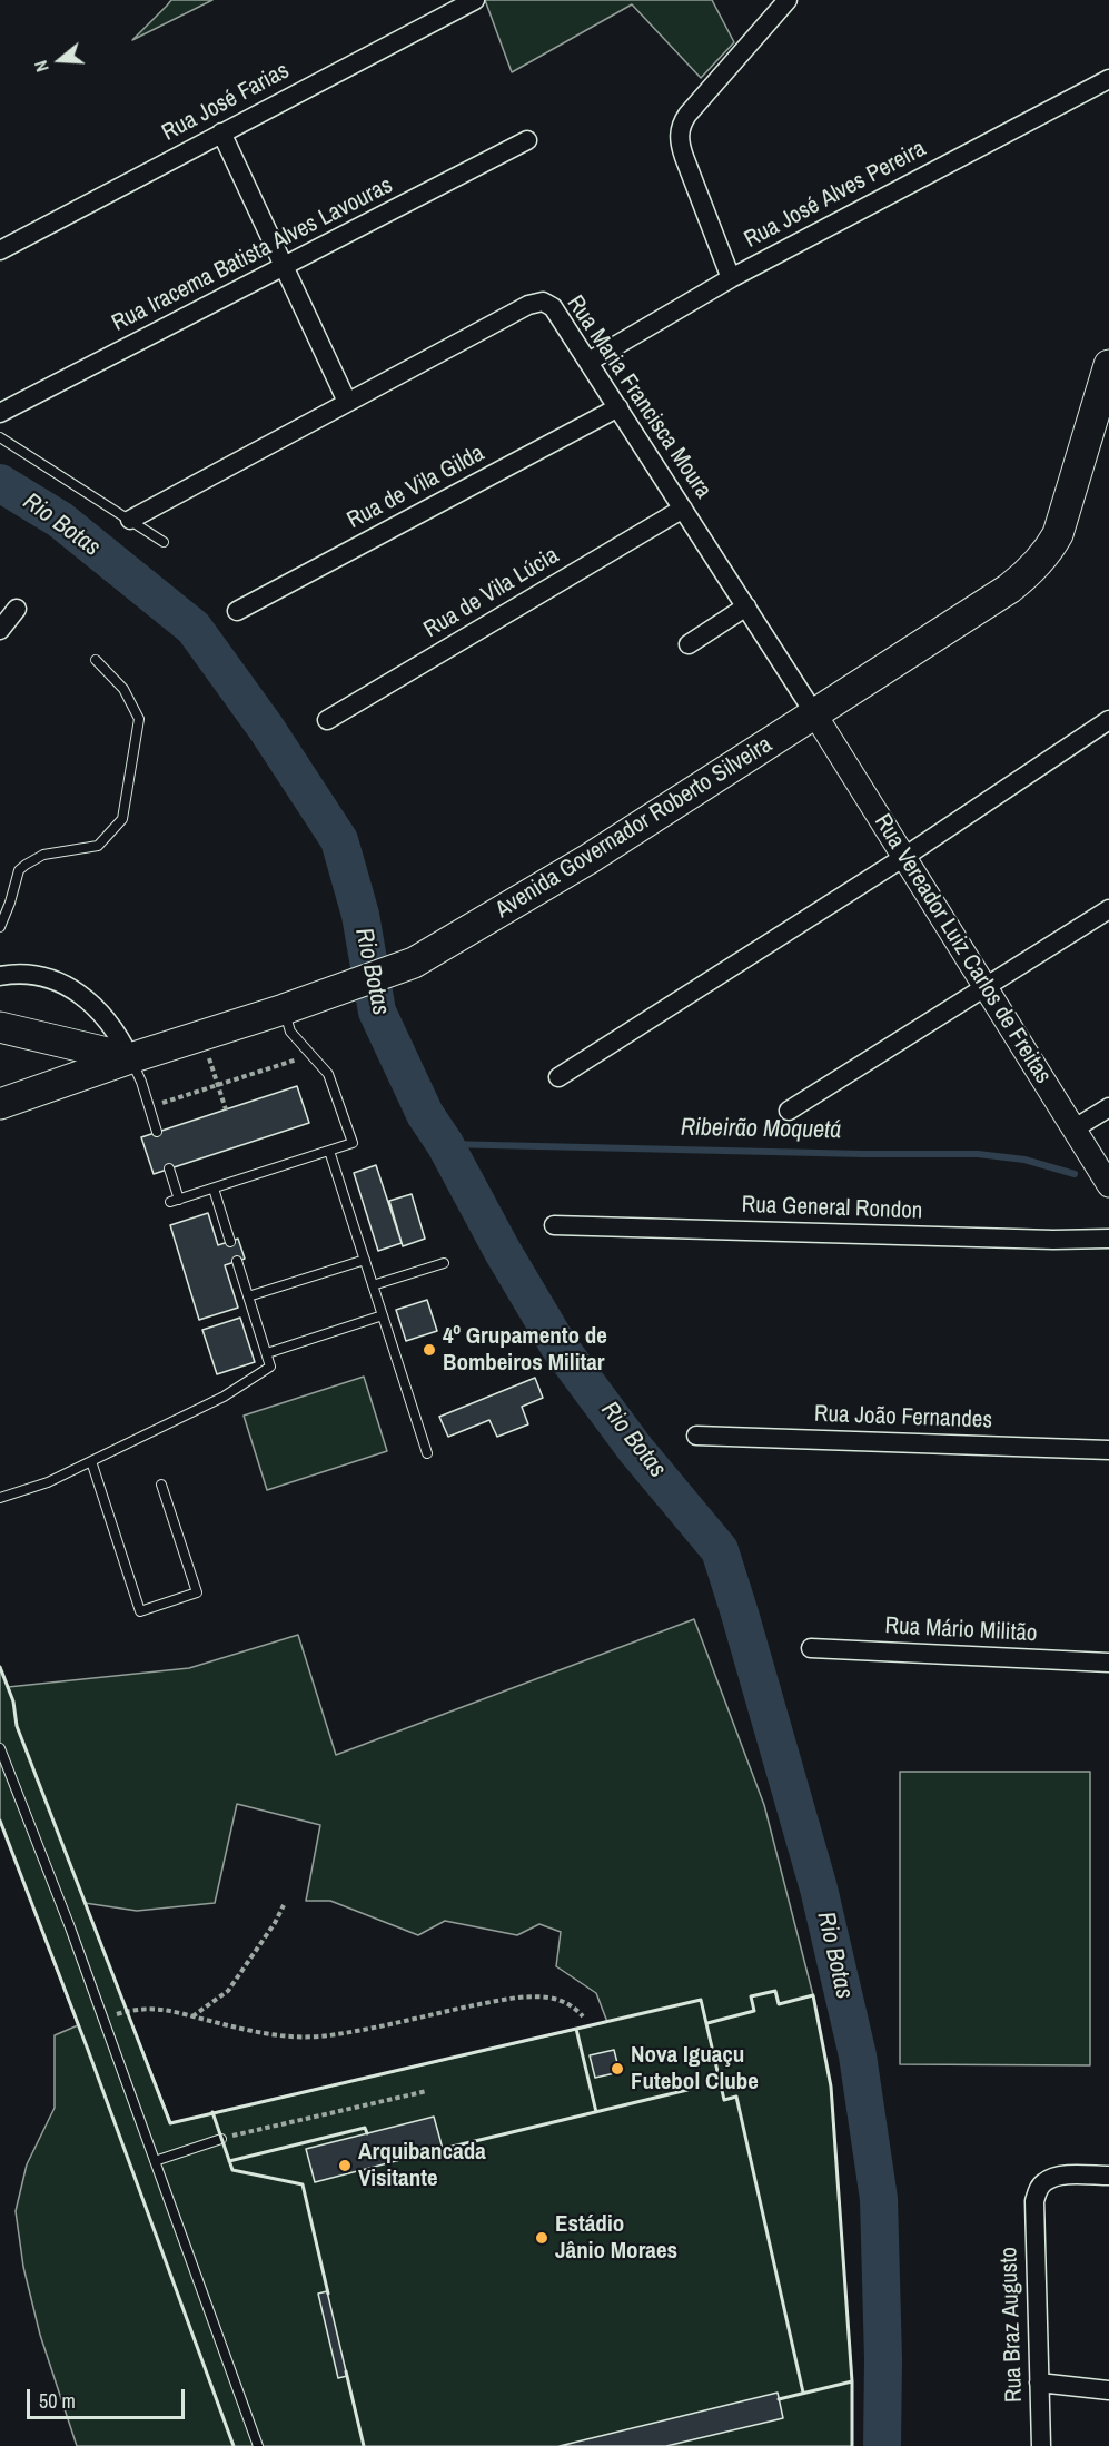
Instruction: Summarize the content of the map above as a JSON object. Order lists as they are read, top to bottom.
{
  "streets": {
    "main road": ["Avenida Governador Roberto Silveira"],
    "street": [
      "Rua José Farias",
      "Rua José Alves Pereira",
      "Rua Iracema Batista Alves Lavouras",
      "Rua Maria Francisca Moura",
      "Rua de Vila Gilda",
      "Rua de Vila Lúcia",
      "Rua Vereador Luiz Carlos de Freitas",
      "Rua General Rondon",
      "Rua João Fernandes",
      "Rua Mário Militão",
      "Rua Braz Augusto"
    ]
  },
  "crossings": [
    ["Rua José Alves Pereira", "Rua Maria Francisca Moura"],
    ["Rua Maria Francisca Moura", "Rua de Vila Gilda"],
    ["Rua Maria Francisca Moura", "Rua de Vila Lúcia"],
    ["Rua Maria Francisca Moura", "Avenida Governador Roberto Silveira"],
    ["Rua Maria Francisca Moura", "Rua Vereador Luiz Carlos de Freitas"],
    ["Avenida Governador Roberto Silveira", "Rua Vereador Luiz Carlos de Freitas"]
  ],
  "water": ["Rio Botas", "Ribeirão Moquetá"],
  "places": [
    "4º Grupamento de Bombeiros Militar",
    "Nova Iguaçu Futebol Clube",
    "Arquibancada Visitante",
    "Estádio Jânio Moraes"
  ],
  "scale_bar": "50 m",
  "north": "left"
}
